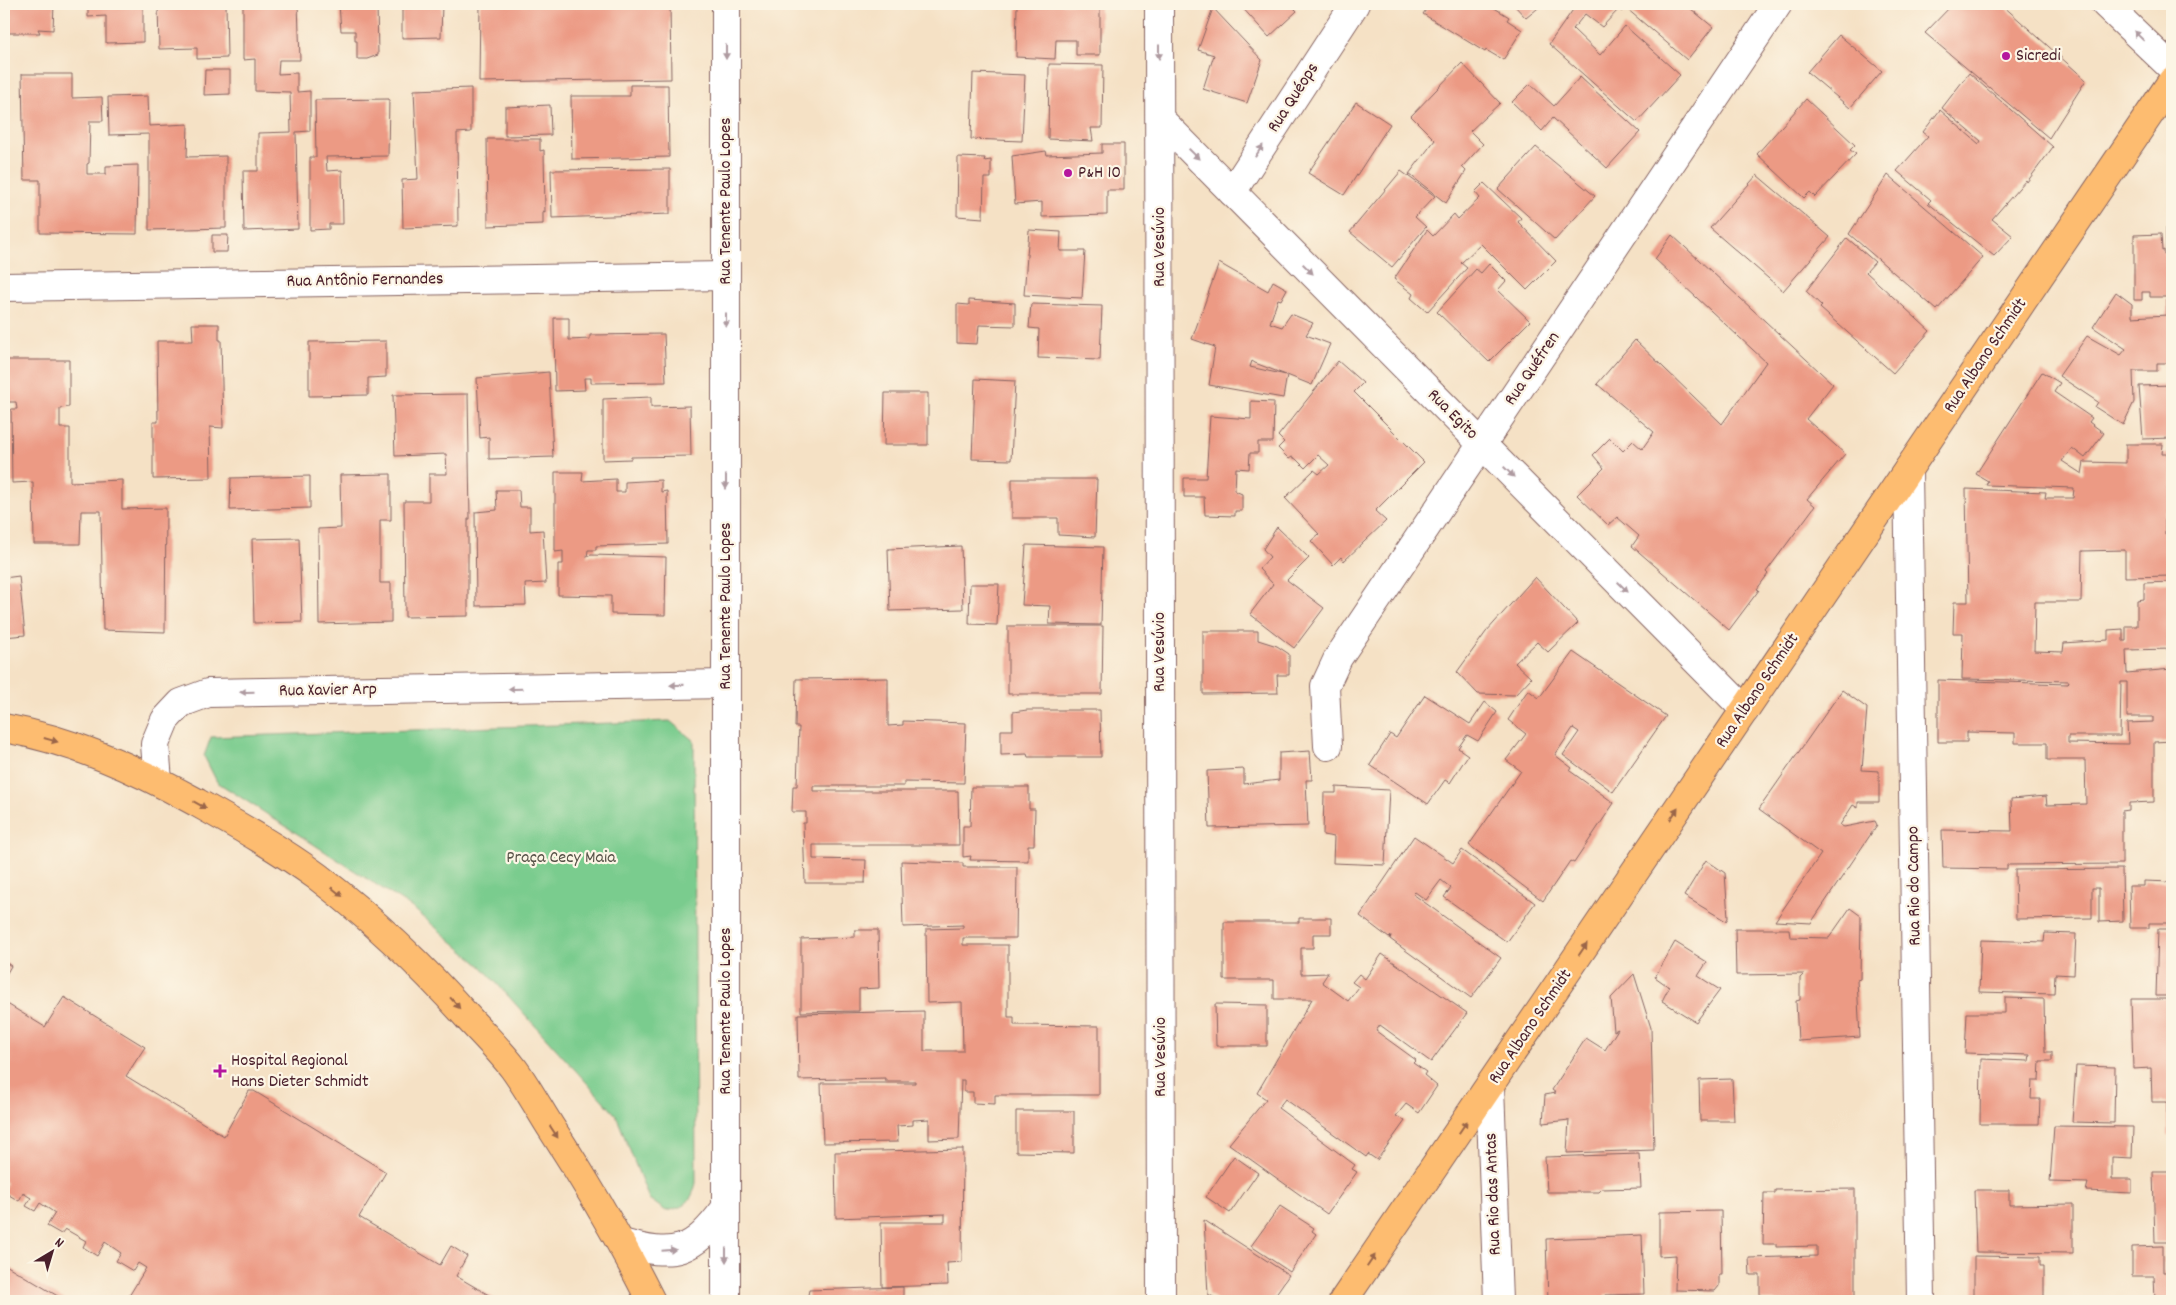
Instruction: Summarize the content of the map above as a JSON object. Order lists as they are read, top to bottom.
{
  "streets": {
    "main road": ["Rua Albano Schmidt"],
    "street": [
      "Rua Quéops",
      "Rua Tenente Paulo Lopes",
      "Rua Vesúvio",
      "Rua Antônio Fernandes",
      "Rua Quéfren",
      "Rua Egito",
      "Rua Xavier Arp",
      "Rua Rio do Campo",
      "Rua Rio das Antas"
    ]
  },
  "crossings": [
    ["Rua Quéops", "Rua Egito"],
    ["Rua Tenente Paulo Lopes", "Rua Antônio Fernandes"],
    ["Rua Tenente Paulo Lopes", "Rua Xavier Arp"],
    ["Rua Vesúvio", "Rua Egito"],
    ["Rua Albano Schmidt", "Rua Egito"],
    ["Rua Albano Schmidt", "Rua Rio do Campo"],
    ["Rua Albano Schmidt", "Rua Rio das Antas"],
    ["Rua Quéfren", "Rua Egito"]
  ],
  "one_way": [
    "Rua Quéops",
    "Rua Tenente Paulo Lopes",
    "Rua Albano Schmidt",
    "Rua Egito",
    "Rua Xavier Arp"
  ],
  "parks": ["Praça Cecy Maia"],
  "places": {
    "other": ["Sicredi", "P&H 10"],
    "health": ["Hospital Regional Hans Dieter Schmidt"]
  },
  "north": "top right"
}
